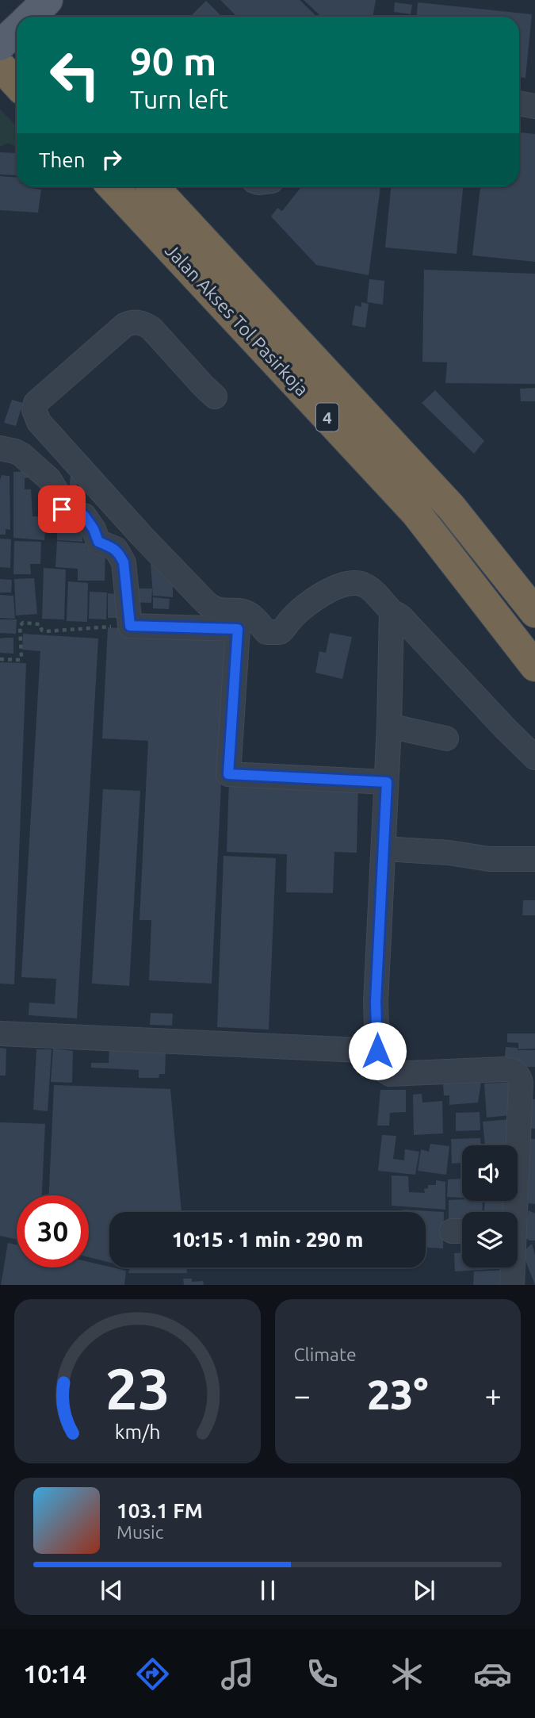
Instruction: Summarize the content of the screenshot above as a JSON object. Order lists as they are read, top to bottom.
{
  "streets": {
    "highway": ["Jalan Akses Tol Pasirkoja", "4"]
  },
  "page": {
    "turn": ["90 m", "Turn left"],
    "then": "Then",
    "limit": "30",
    "trip": "10:15 · 1 min · 290 m",
    "tile": "Climate",
    "heat": ["−", "23°", "+"],
    "song": ["103.1 FM", "Music"],
    "tabs": "10:14",
    "gauge": ["23", "km/h"]
  }
}
